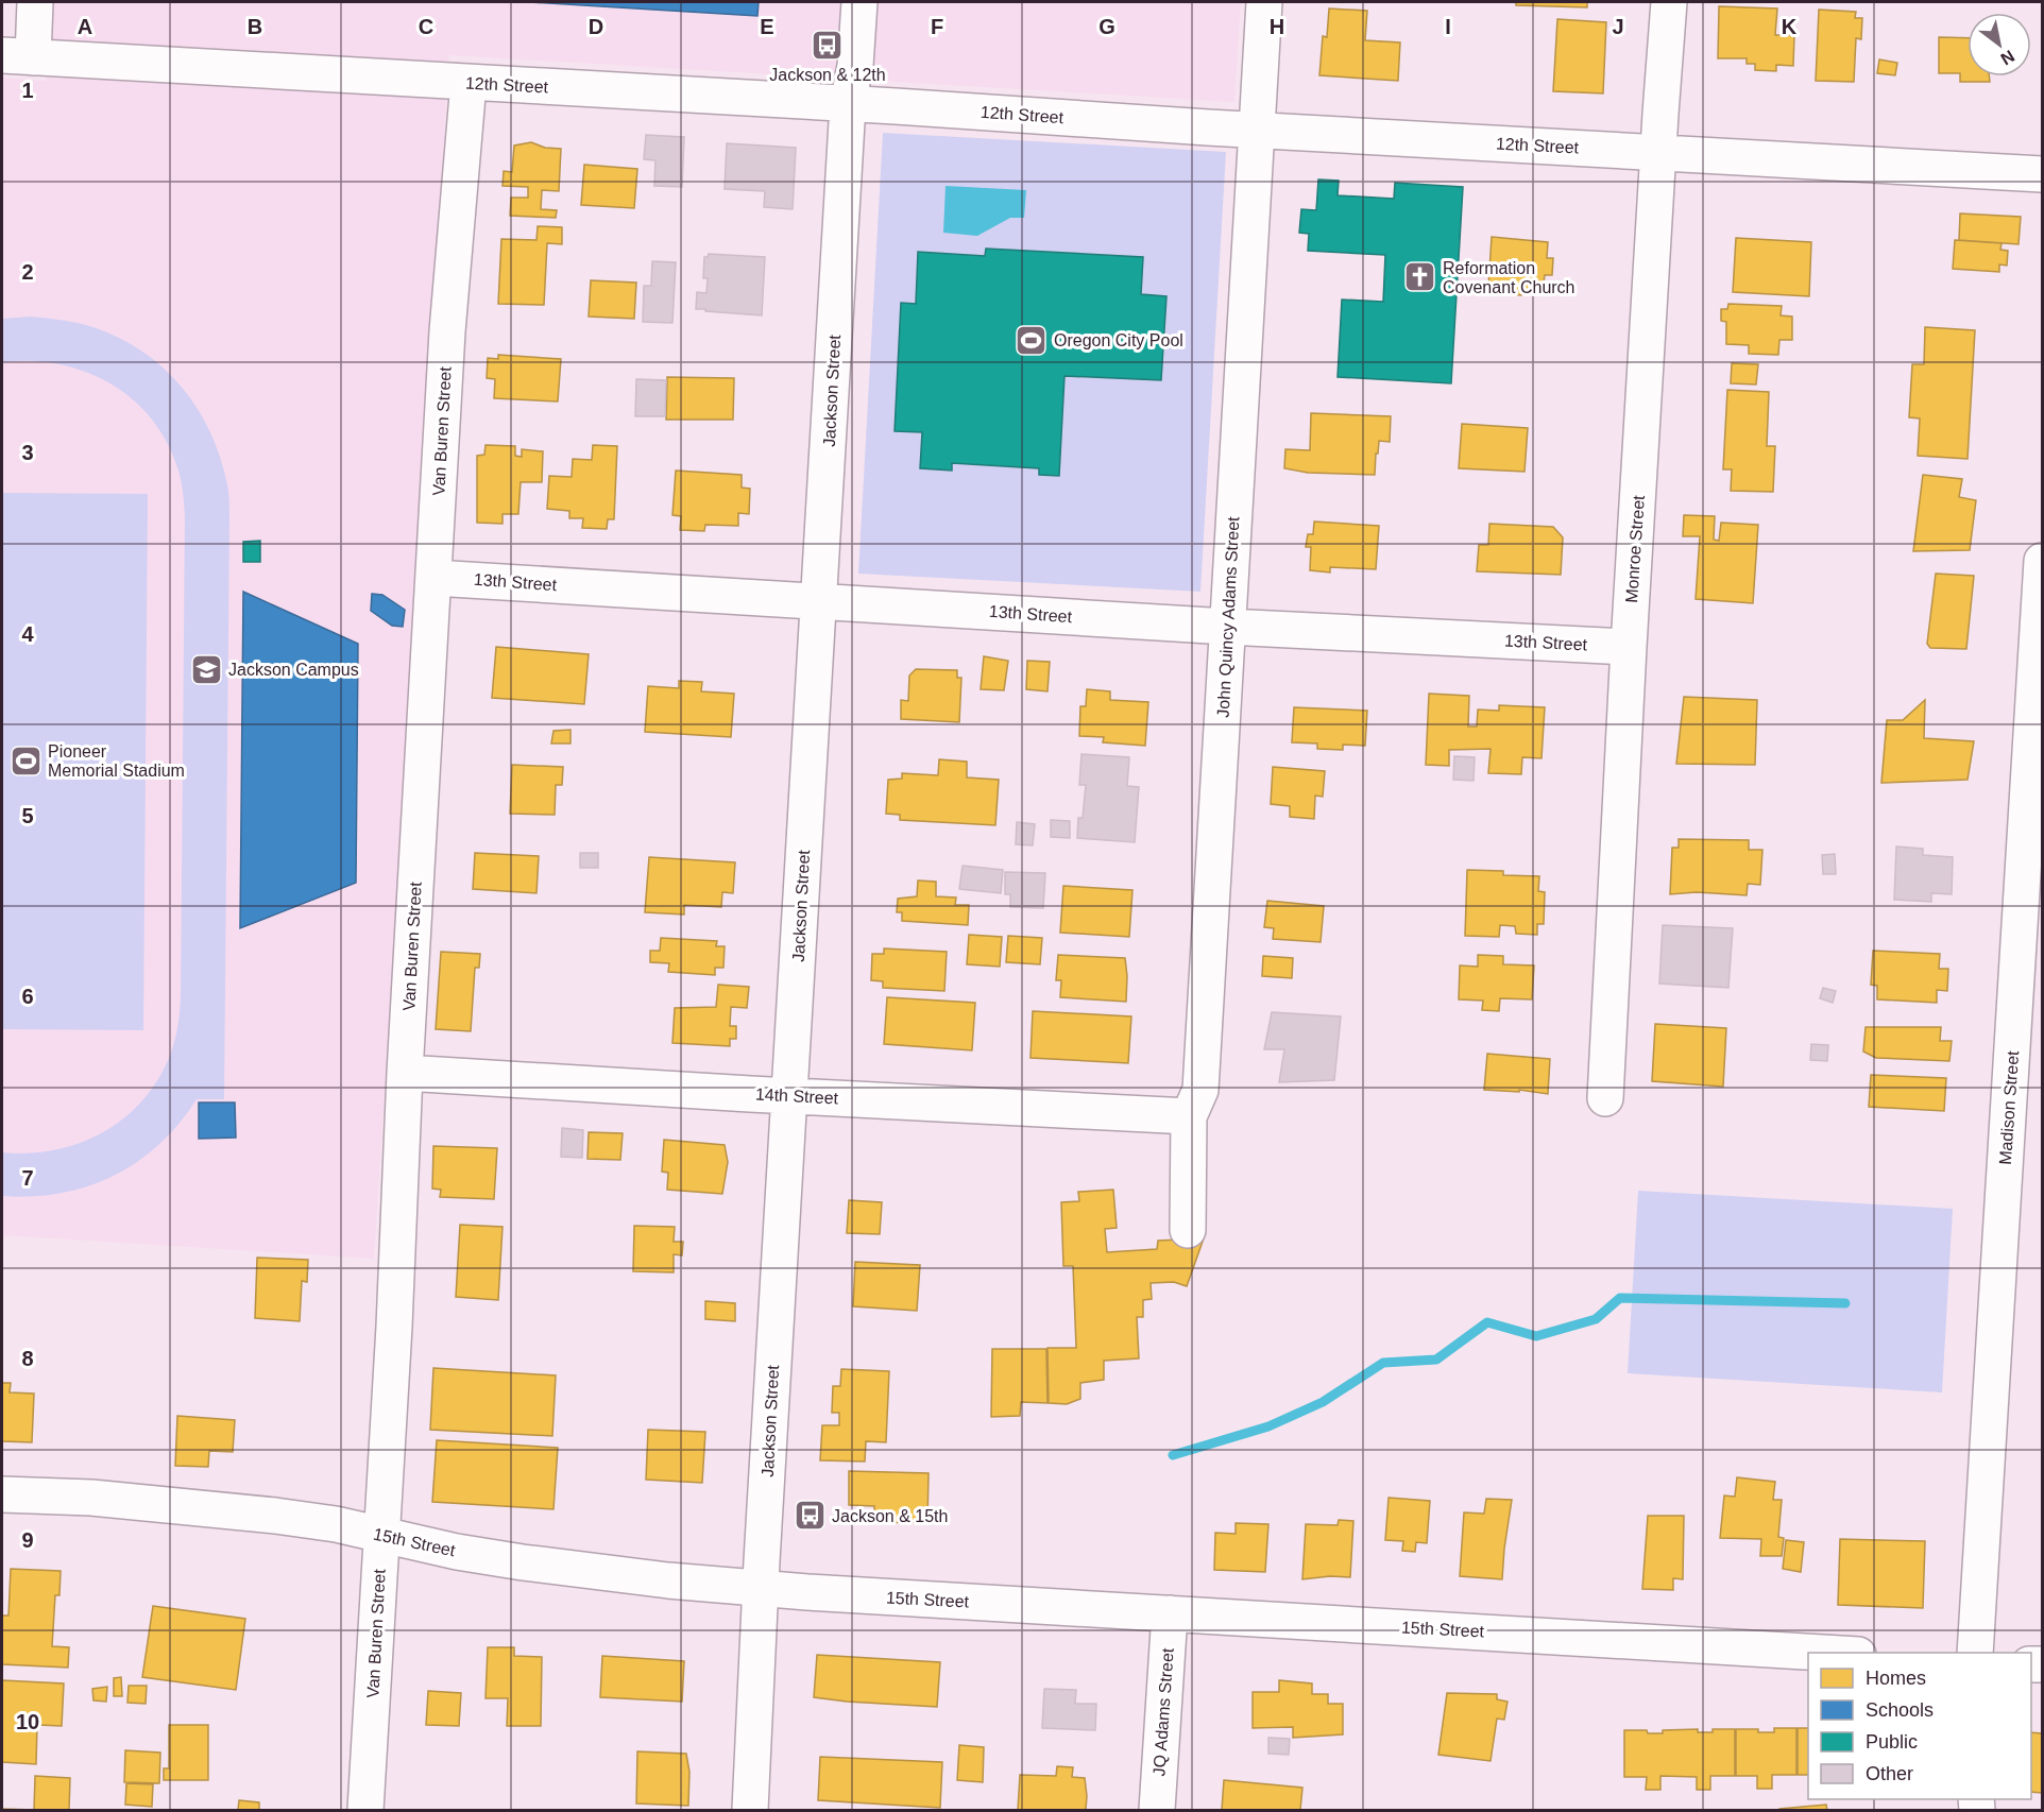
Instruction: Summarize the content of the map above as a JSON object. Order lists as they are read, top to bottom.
{
  "streets": {
    "street": [
      "12th Street",
      "Jackson Street",
      "Van Buren Street",
      "Monroe Street",
      "13th Street",
      "John Quincy Adams Street",
      "14th Street",
      "Madison Street",
      "15th Street",
      "JQ Adams Street"
    ]
  },
  "crossings": [
    ["12th Street", "Jackson Street"],
    ["12th Street", "Van Buren Street"],
    ["12th Street", "Monroe Street"],
    ["12th Street", "John Quincy Adams Street"],
    ["Jackson Street", "13th Street"],
    ["Jackson Street", "14th Street"],
    ["Jackson Street", "15th Street"],
    ["Van Buren Street", "13th Street"],
    ["Van Buren Street", "14th Street"],
    ["Van Buren Street", "15th Street"],
    ["Monroe Street", "13th Street"],
    ["13th Street", "John Quincy Adams Street"],
    ["John Quincy Adams Street", "14th Street"],
    ["15th Street", "JQ Adams Street"]
  ],
  "places": {
    "bus stop": ["Jackson & 12th", "Jackson & 15th"],
    "church": ["Reformation Covenant Church"],
    "sports": ["Oregon City Pool", "Pioneer Memorial Stadium"],
    "school or university": ["Jackson Campus"]
  },
  "legend": [
    "Homes",
    "Schools",
    "Public",
    "Other"
  ],
  "north": "bottom right",
  "grid": {
    "columns": [
      "A",
      "B",
      "C",
      "D",
      "E",
      "F",
      "G",
      "H",
      "I",
      "J",
      "K"
    ],
    "rows": [
      "1",
      "2",
      "3",
      "4",
      "5",
      "6",
      "7",
      "8",
      "9",
      "10"
    ]
  }
}
